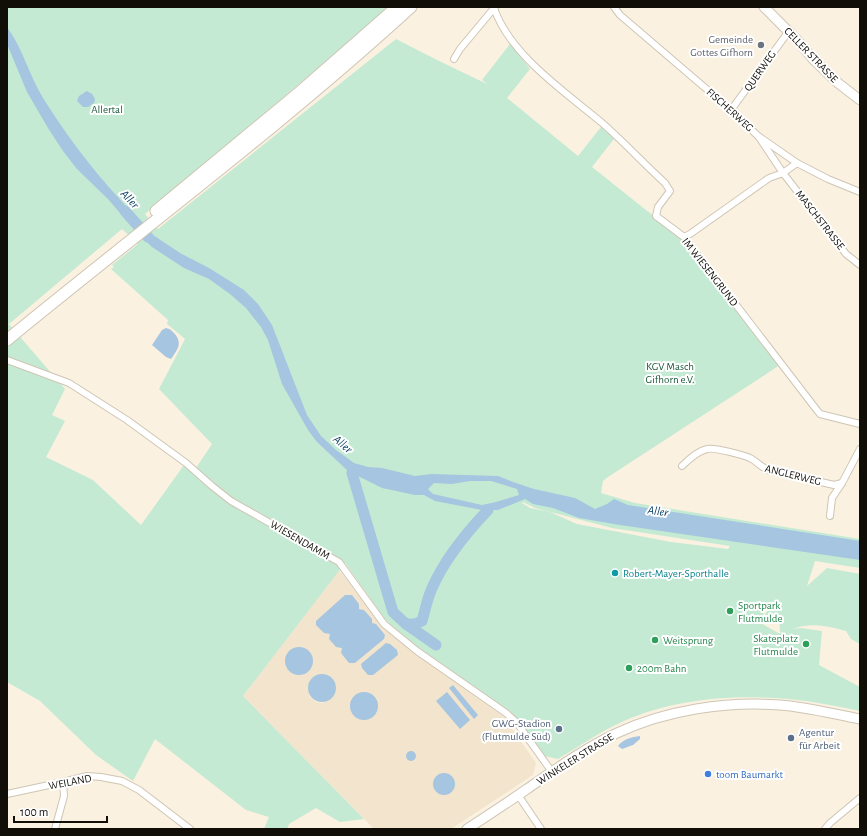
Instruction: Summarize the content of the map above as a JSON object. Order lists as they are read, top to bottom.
{
  "streets": {
    "street": [
      "CELLER STRASSE",
      "QUERWEG",
      "FISCHERWEG",
      "MASCHSTRASSE",
      "IM WIESENGRUND",
      "ANGLERWEG",
      "WIESENDAMM",
      "WINKELER STRASSE",
      "WEILAND"
    ]
  },
  "crossings": [
    ["CELLER STRASSE", "QUERWEG"],
    ["QUERWEG", "FISCHERWEG"],
    ["FISCHERWEG", "MASCHSTRASSE"],
    ["WIESENDAMM", "WINKELER STRASSE"]
  ],
  "water": ["Aller"],
  "parks": ["Allertal", "KGV Masch Gifhorn e.V."],
  "places": [
    "Gemeinde Gottes Gifhorn",
    "Robert-Mayer-Sporthalle",
    "Sportpark Flutmulde",
    "Weitsprung",
    "Skateplatz Flutmulde",
    "200m Bahn",
    "GWG-Stadion (Flutmulde Süd)",
    "Agentur für Arbeit",
    "toom Baumarkt"
  ],
  "scale_bar": "100 m"
}
